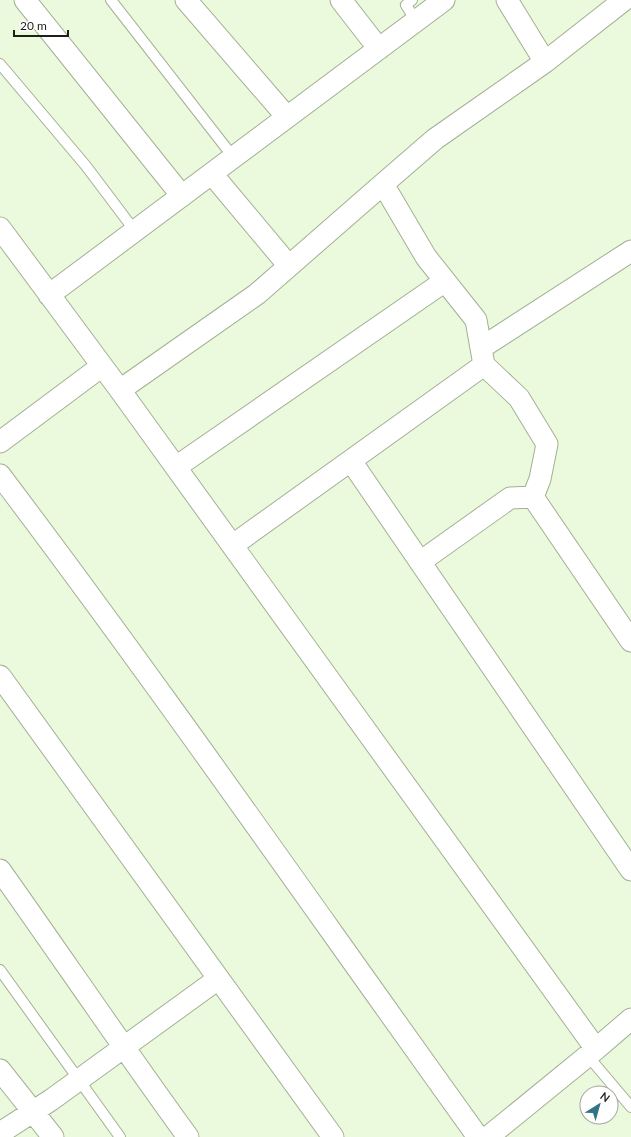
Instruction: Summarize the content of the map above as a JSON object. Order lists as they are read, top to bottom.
{
  "scale_bar": "20 m",
  "north": "top right"
}
